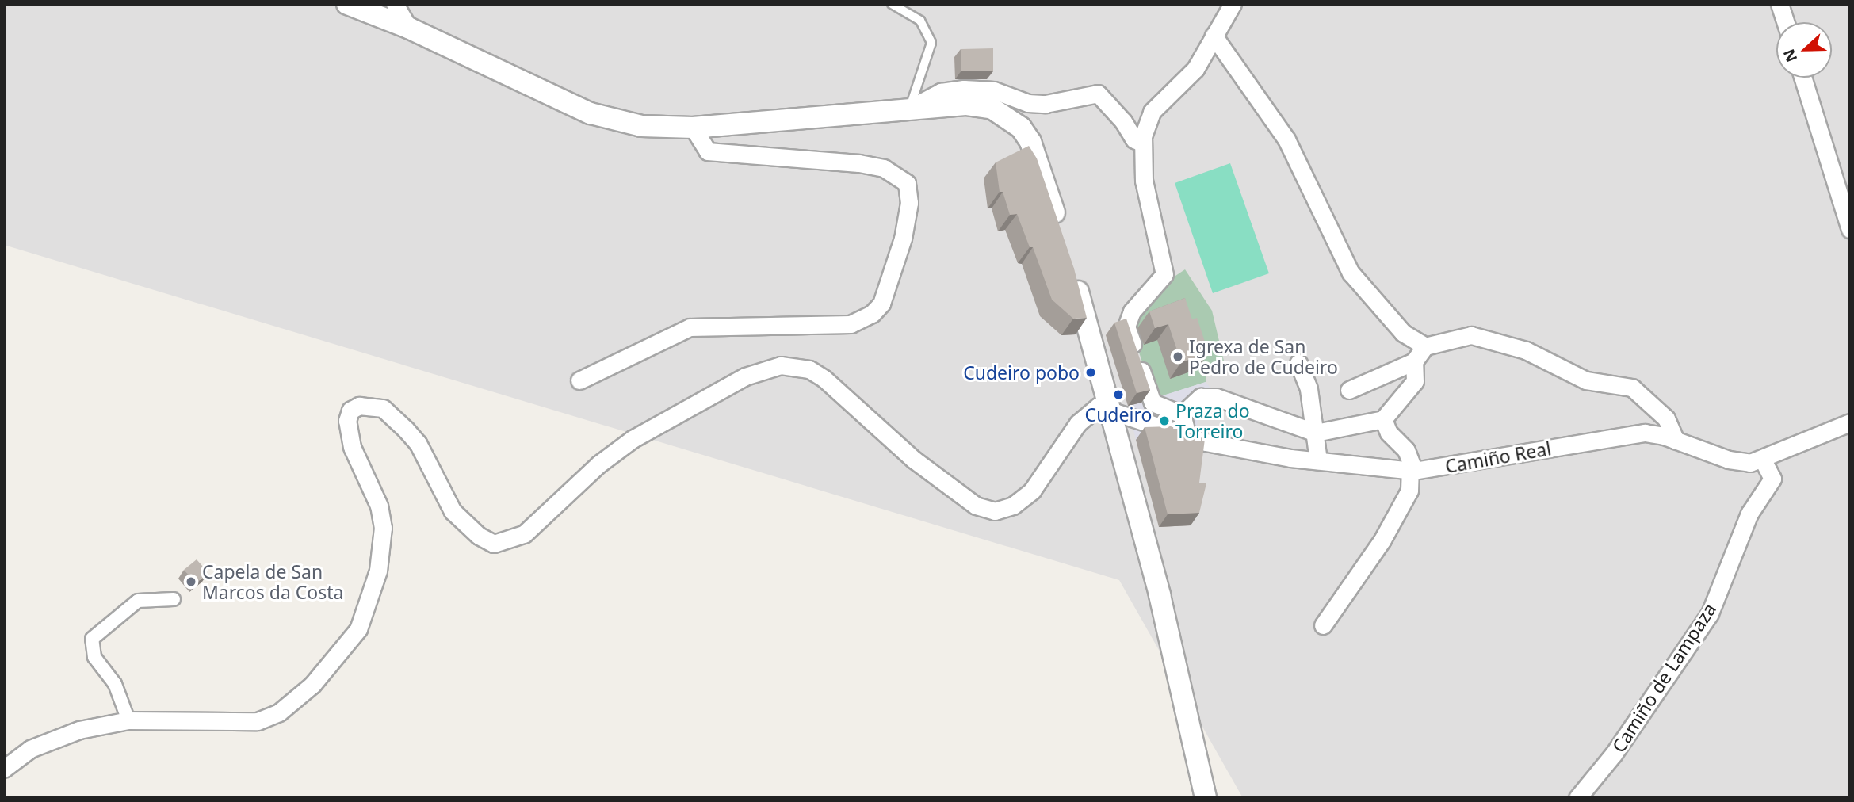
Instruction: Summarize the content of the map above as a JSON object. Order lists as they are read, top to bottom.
{
  "streets": {
    "street": ["Camiño Real", "Camiño de Lampaza"]
  },
  "crossings": [
    ["Camiño Real", "Camiño de Lampaza"]
  ],
  "places": [
    "Igrexa de San Pedro de Cudeiro",
    "Cudeiro pobo",
    "Cudeiro",
    "Praza do Torreiro",
    "Capela de San Marcos da Costa"
  ],
  "north": "left"
}
